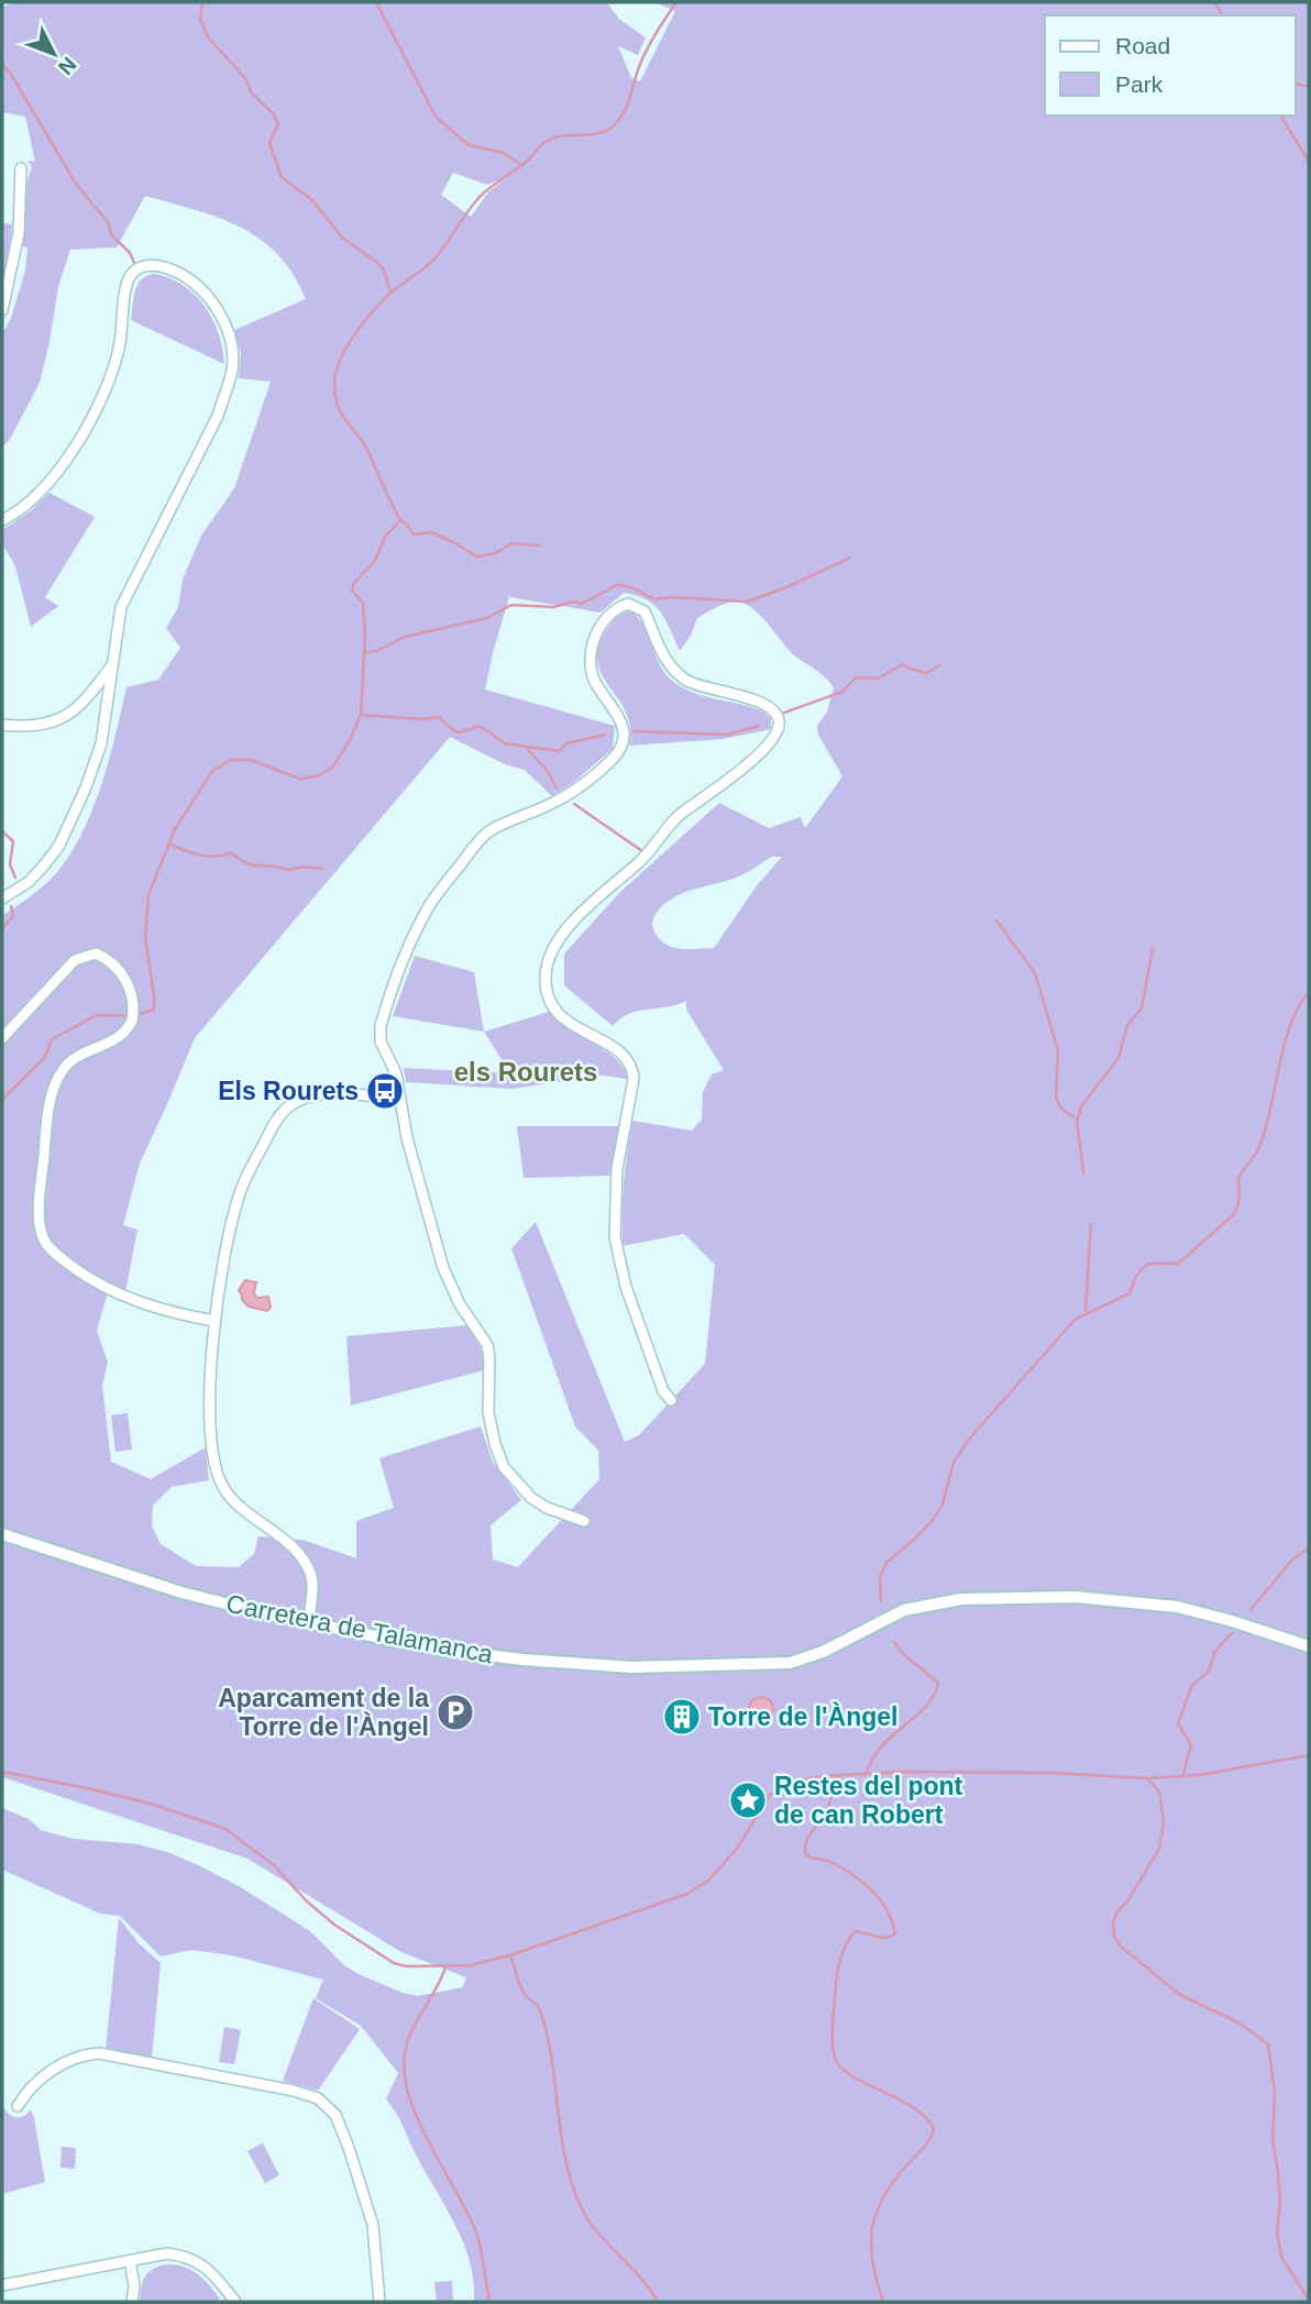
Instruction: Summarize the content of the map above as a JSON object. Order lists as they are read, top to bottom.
{
  "streets": {
    "street": ["Carretera de Talamanca"]
  },
  "districts": ["els Rourets"],
  "places": {
    "bus stop": ["Els Rourets"],
    "parking": ["Aparcament de la Torre de l'Àngel"],
    "building": ["Torre de l'Àngel"],
    "place": ["Restes del pont de can Robert"]
  },
  "legend": ["Road", "Park"],
  "north": "bottom right"
}
